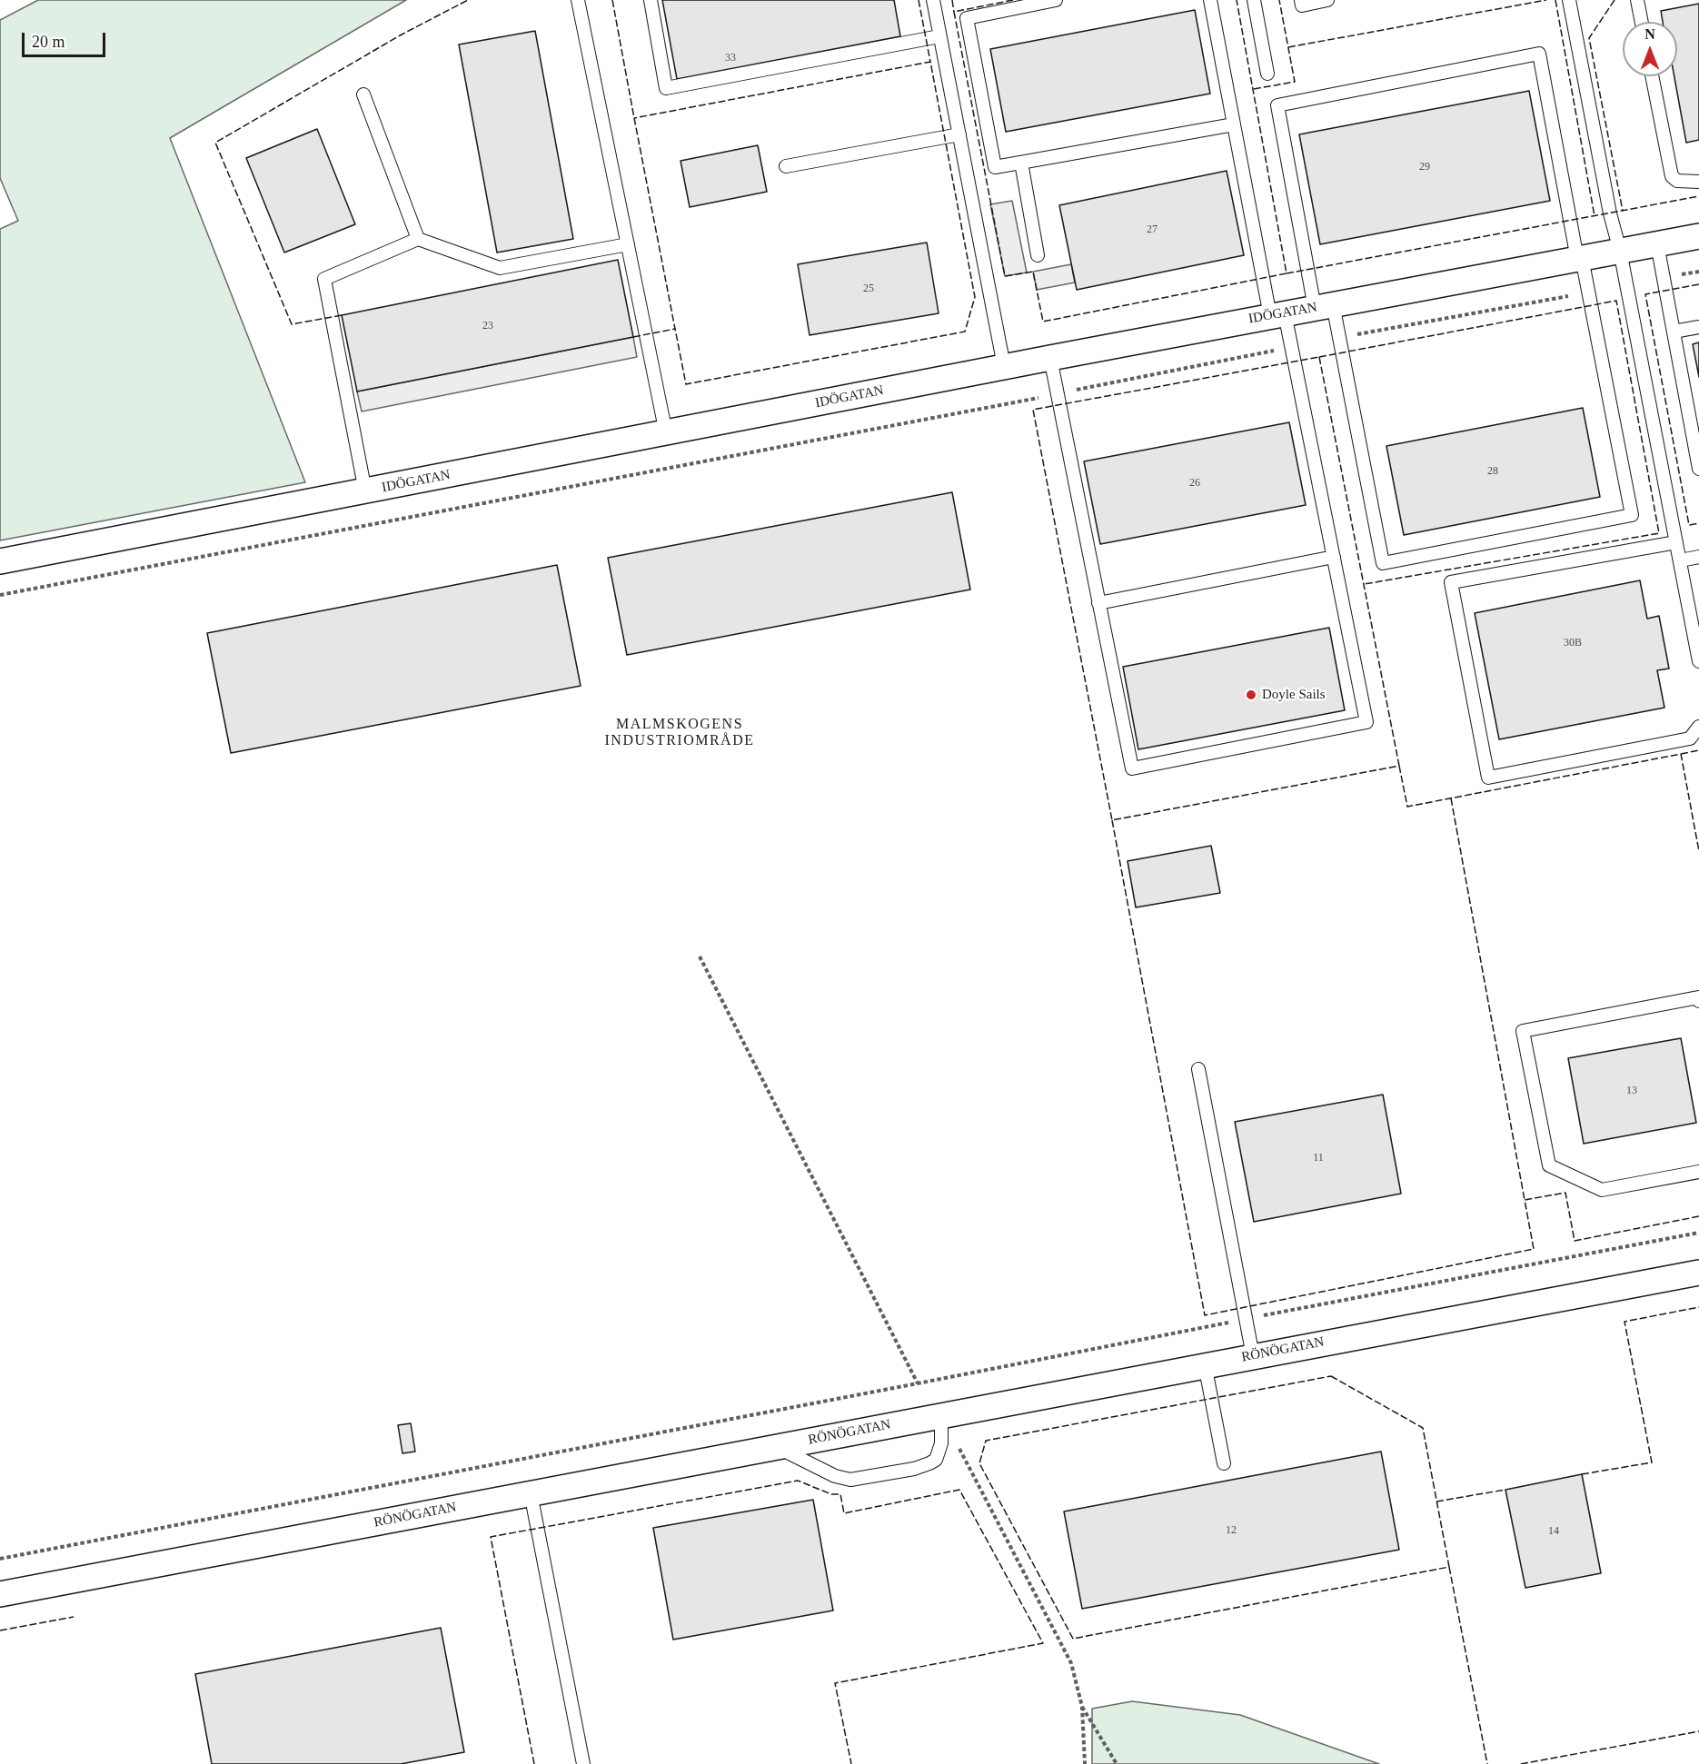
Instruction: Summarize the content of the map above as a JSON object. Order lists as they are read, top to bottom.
{
  "streets": {
    "street": ["IDÖGATAN", "RÖNÖGATAN"]
  },
  "districts": ["MALMSKOGENS INDUSTRIOMRÅDE"],
  "places": ["Doyle Sails"],
  "house_numbers": [
    "33",
    "29",
    "27",
    "25",
    "23",
    "28",
    "26",
    "30B",
    "13",
    "11",
    "12",
    "14"
  ],
  "scale_bar": "20 m",
  "north": "top"
}
